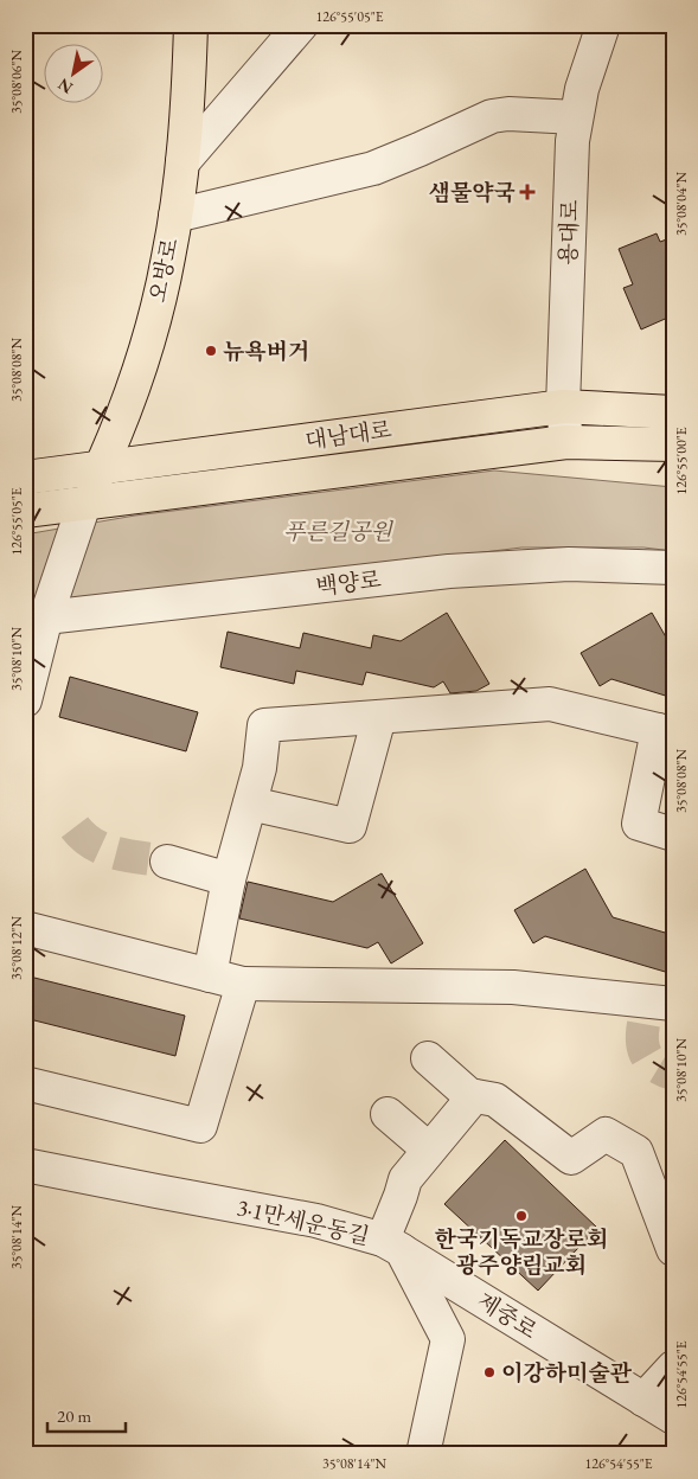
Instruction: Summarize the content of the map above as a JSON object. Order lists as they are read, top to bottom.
{
  "streets": {
    "main road": ["오방로", "대남대로"],
    "street": [
      "용대로",
      "백양로",
      "3·1만세운동길",
      "제중로"
    ]
  },
  "crossings": [
    ["용대로", "대남대로"],
    ["오방로", "대남대로"],
    ["3·1만세운동길", "제중로"]
  ],
  "parks": ["푸른길공원"],
  "places": {
    "health": ["샘물약국"],
    "other": ["뉴욕버거", "한국기독교장로회 광주양림교회", "이강하미술관"]
  },
  "scale_bar": "20 m",
  "north": "bottom left",
  "coordinates": [
    "126°55'05\"E",
    "35°08'06\"N",
    "35°08'04\"N",
    "35°08'08\"N",
    "126°55'00\"E",
    "35°08'10\"N",
    "35°08'12\"N",
    "35°08'14\"N",
    "126°54'55\"E"
  ]
}
